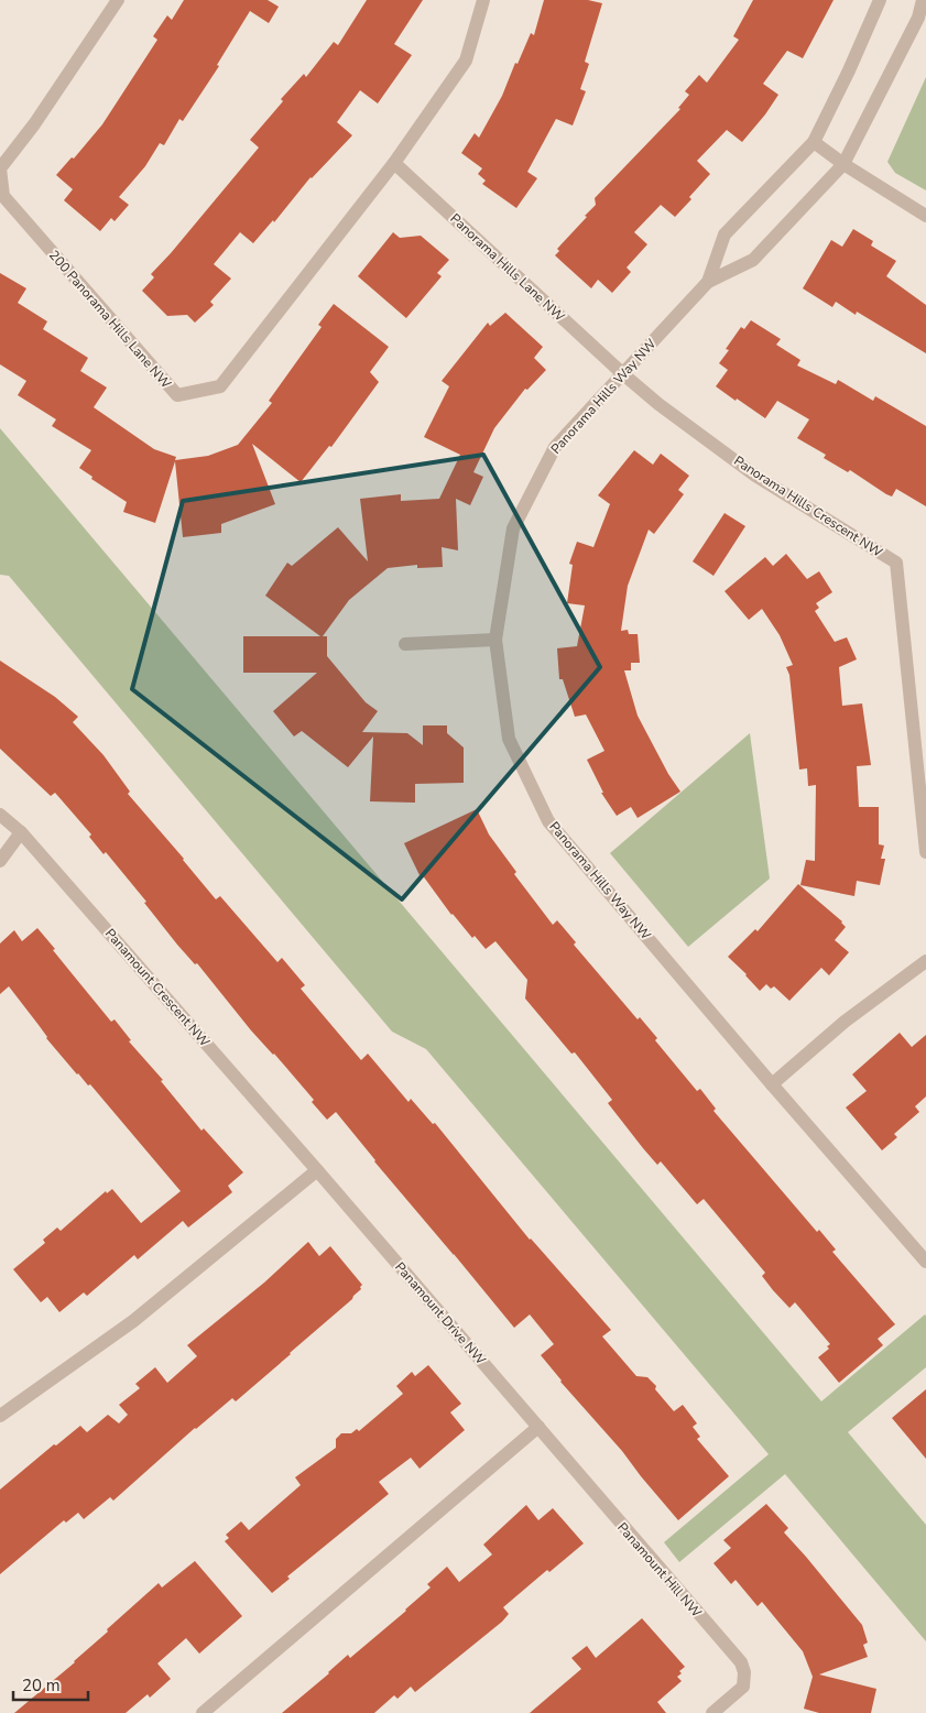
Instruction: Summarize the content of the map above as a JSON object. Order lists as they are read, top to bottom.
{
  "streets": {
    "street": [
      "Panorama Hills Lane NW",
      "200 Panorama Hills Lane NW",
      "Panorama Hills Way NW",
      "Panorama Hills Crescent NW",
      "Panamount Crescent NW",
      "Panamount Drive NW",
      "Panamount Hill NW"
    ]
  },
  "crossings": [
    ["Panorama Hills Lane NW", "200 Panorama Hills Lane NW"],
    ["Panorama Hills Lane NW", "Panorama Hills Way NW"],
    ["Panorama Hills Lane NW", "Panorama Hills Crescent NW"],
    ["Panorama Hills Way NW", "Panorama Hills Crescent NW"],
    ["Panamount Crescent NW", "Panamount Drive NW"],
    ["Panamount Drive NW", "Panamount Hill NW"]
  ],
  "scale_bar": "20 m"
}
